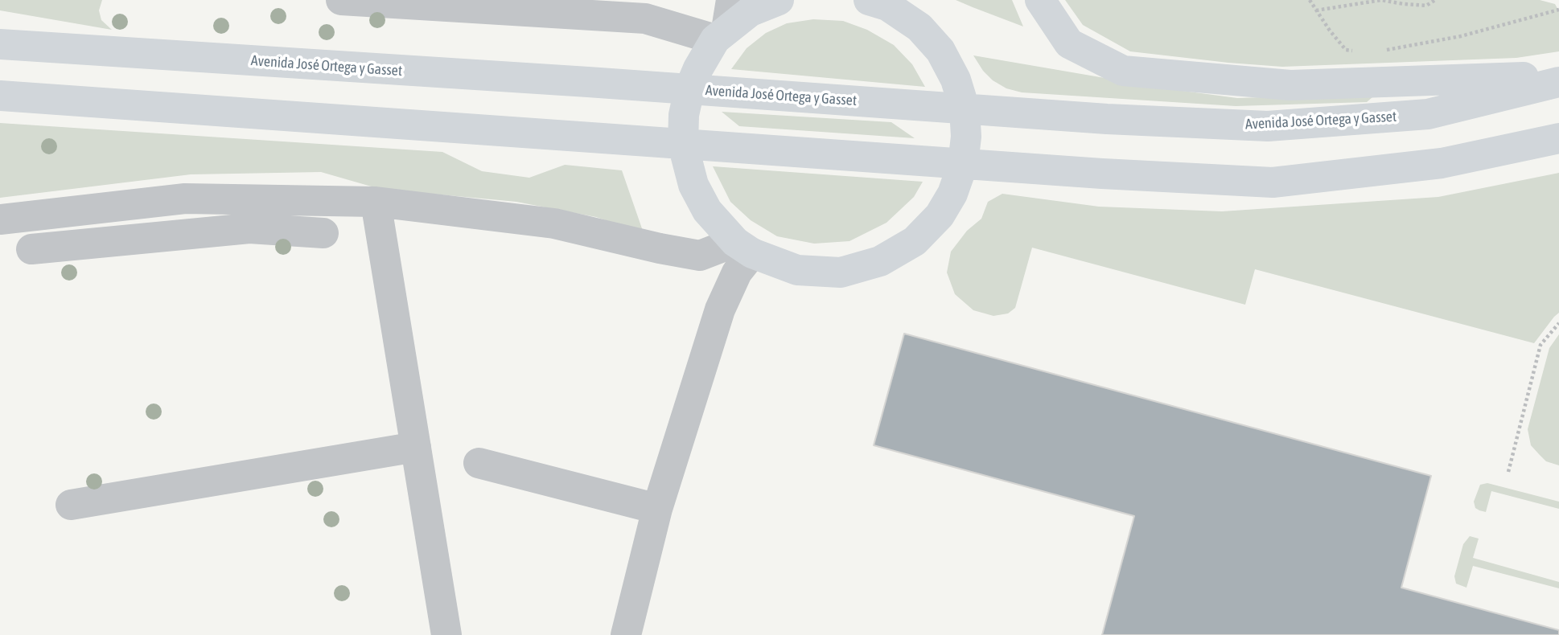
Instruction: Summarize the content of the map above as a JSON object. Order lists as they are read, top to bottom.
{
  "streets": {
    "main road": ["Avenida José Ortega y Gasset"]
  }
}
